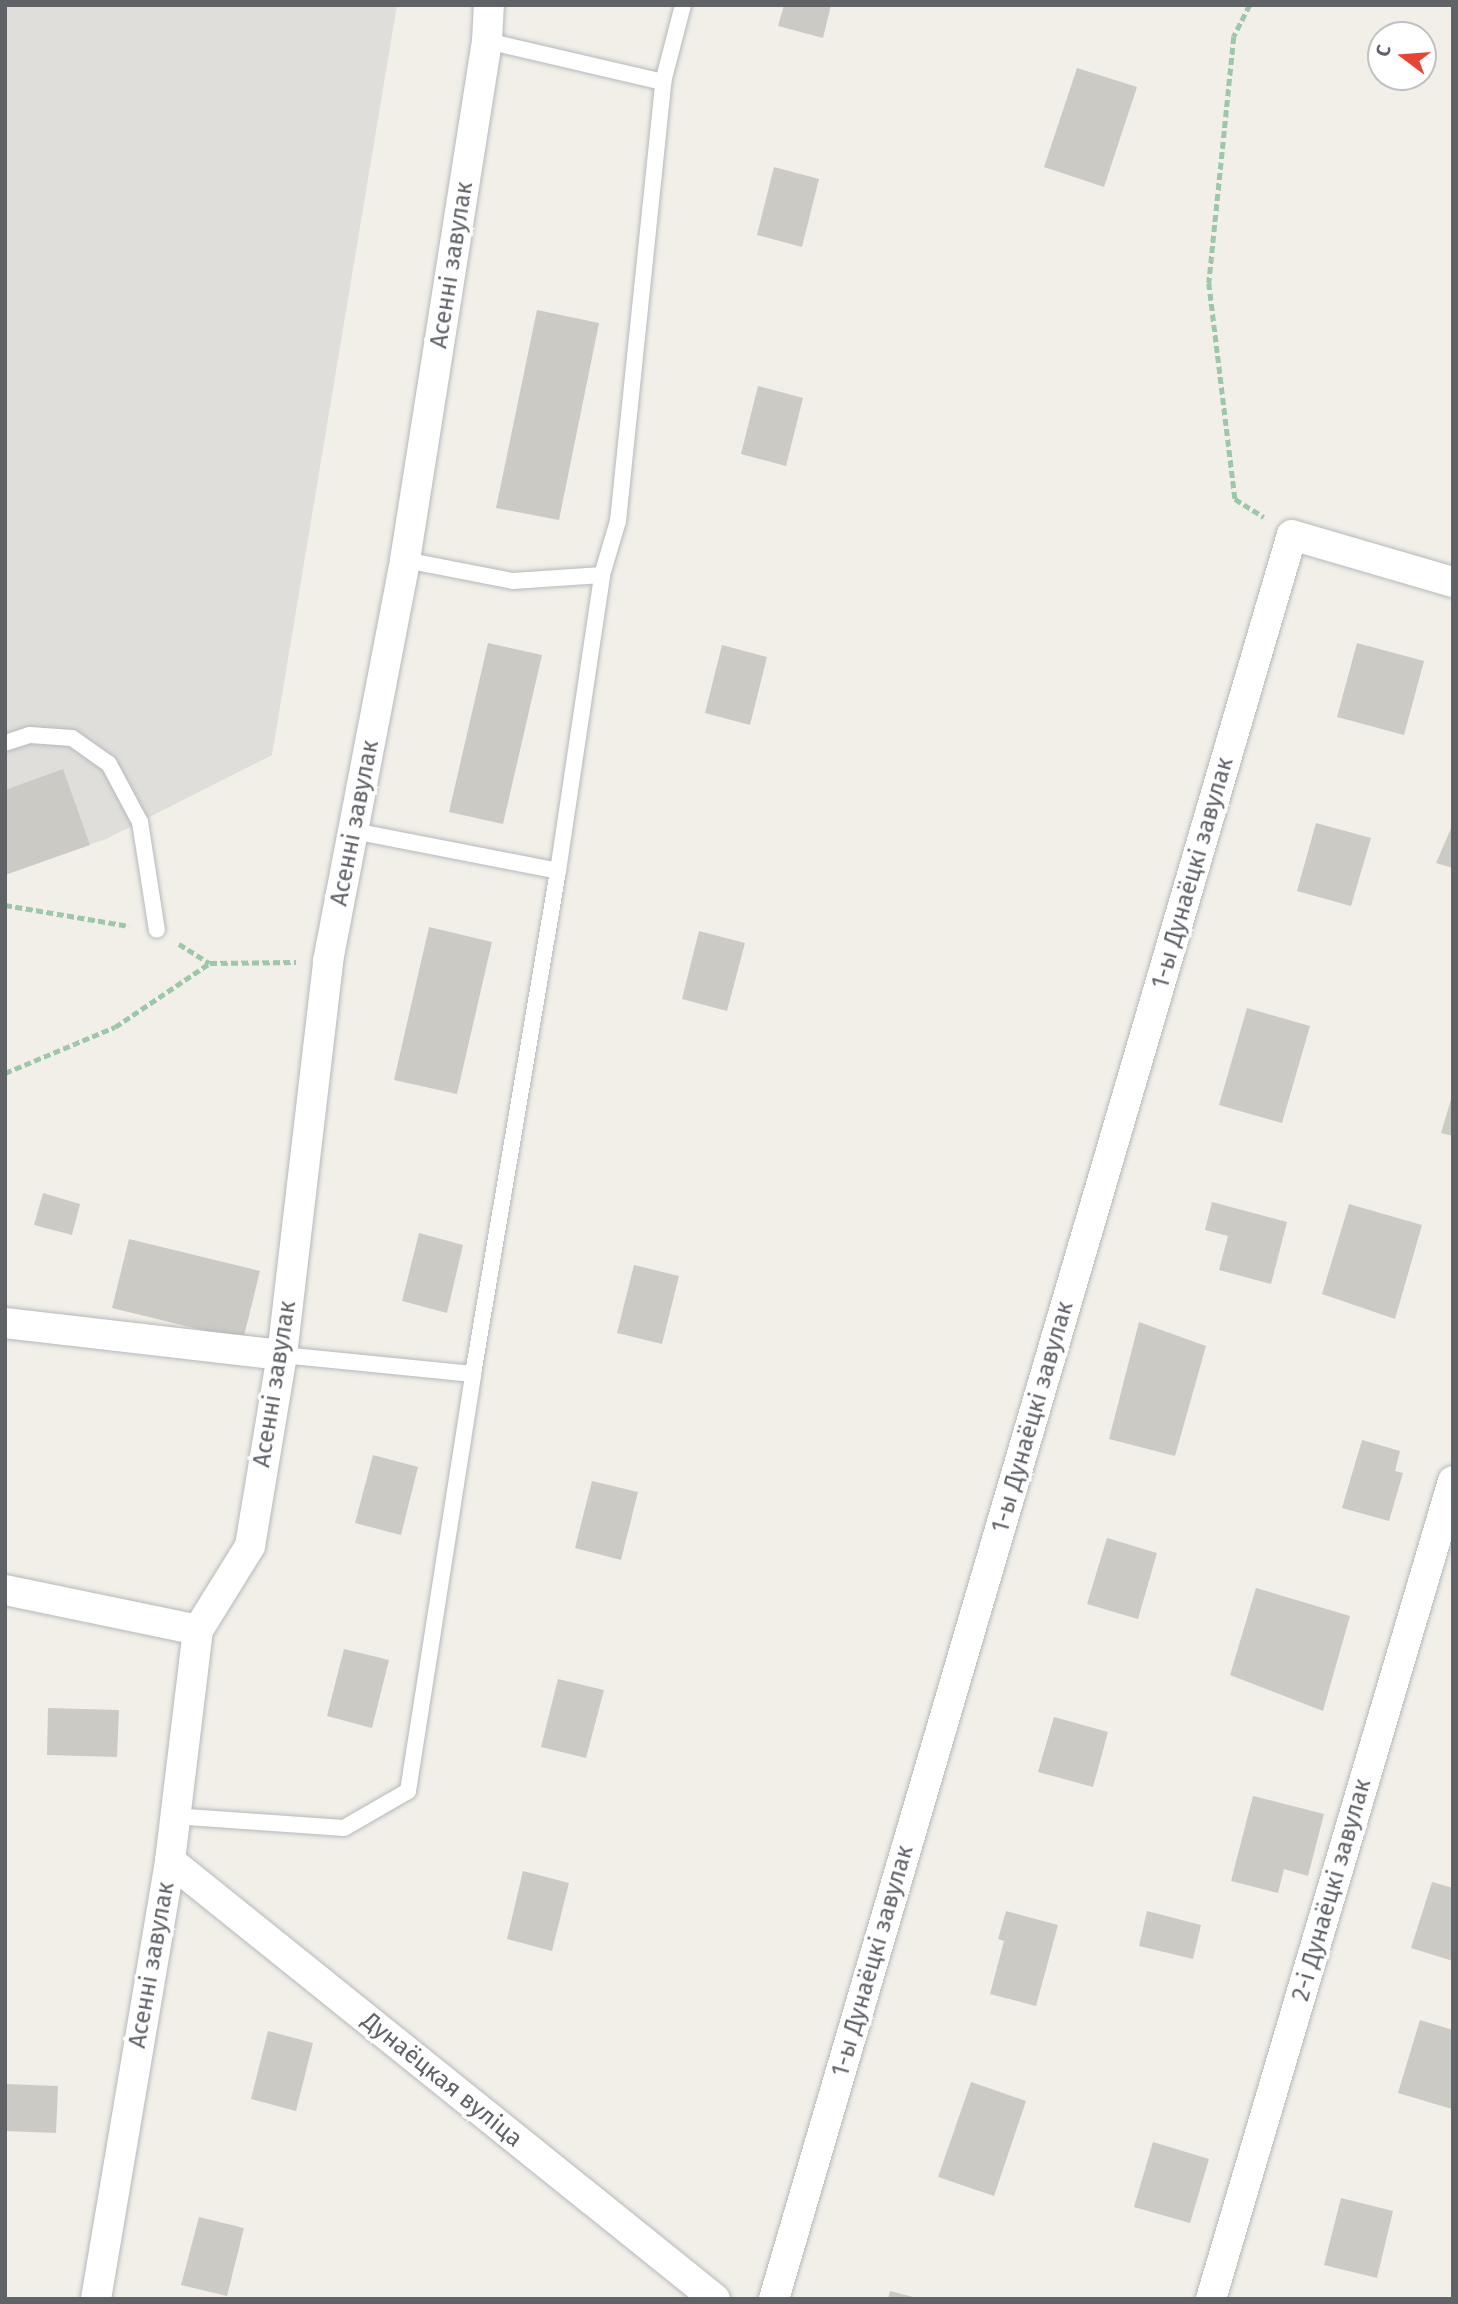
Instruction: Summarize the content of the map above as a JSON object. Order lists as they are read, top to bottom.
{
  "streets": {
    "street": [
      "Асенні завулак",
      "1-ы Дунаёцкі завулак",
      "2-і Дунаёцкі завулак",
      "Дунаёцкая вуліца"
    ]
  },
  "crossings": [
    ["Асенні завулак", "Дунаёцкая вуліца"]
  ],
  "north": "left"
}
